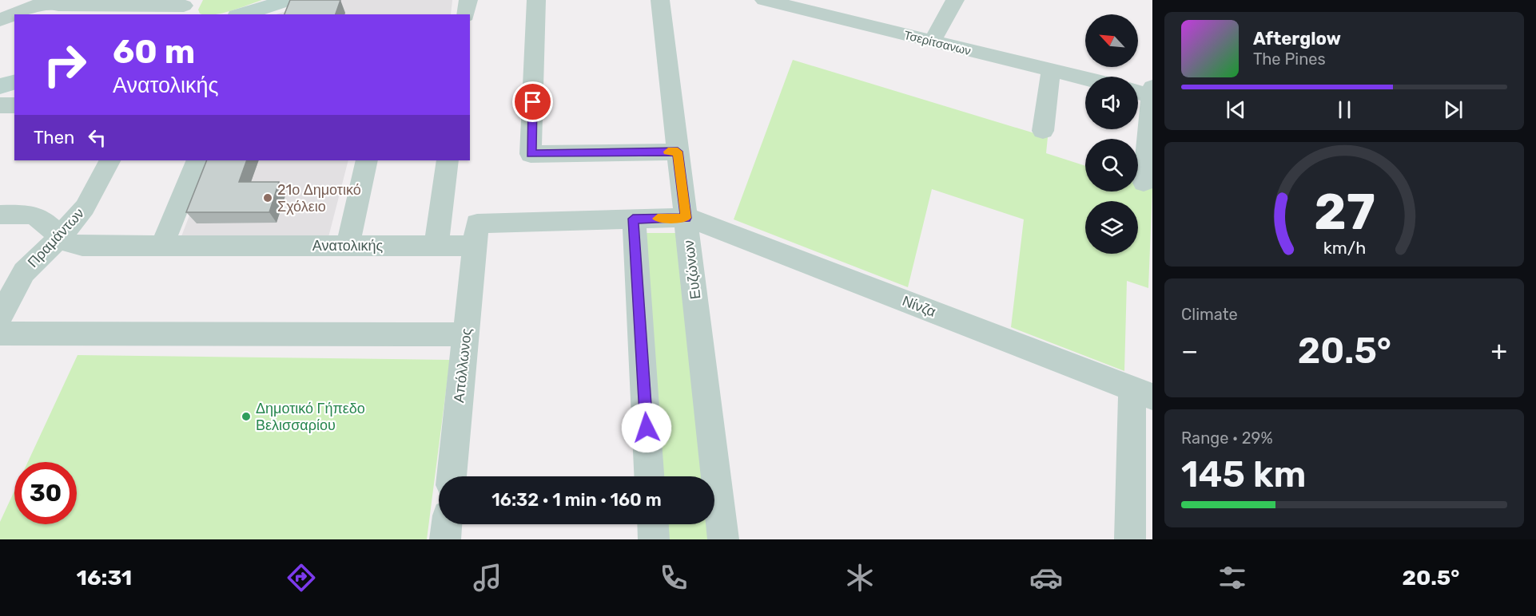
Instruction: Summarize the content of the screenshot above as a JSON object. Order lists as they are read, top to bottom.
{
  "streets": {
    "street": [
      "Τσερίτσανων",
      "Πραμάντων",
      "Ανατολικής",
      "Ευζώνων",
      "Νίνζα",
      "Απόλλωνος"
    ]
  },
  "crossings": [
    ["Πραμάντων", "Ανατολικής"],
    ["Ανατολικής", "Απόλλωνος"],
    ["Ευζώνων", "Νίνζα"]
  ],
  "places": ["21ο Δημοτικό Σχόλειο", "Δημοτικό Γήπεδο Βελισσαρίου"],
  "north": "top left",
  "page": {
    "turn": ["60 m", "Ανατολικής"],
    "song": ["Afterglow", "The Pines"],
    "then": "Then",
    "tile": [
      "Climate",
      ["Range · 29%", "145 km"]
    ],
    "heat": ["−", "20.5°", "+"],
    "limit": "30",
    "trip": "16:32 · 1 min · 160 m",
    "tabs": ["16:31", "20.5°"],
    "gauge": ["27", "km/h"]
  }
}
